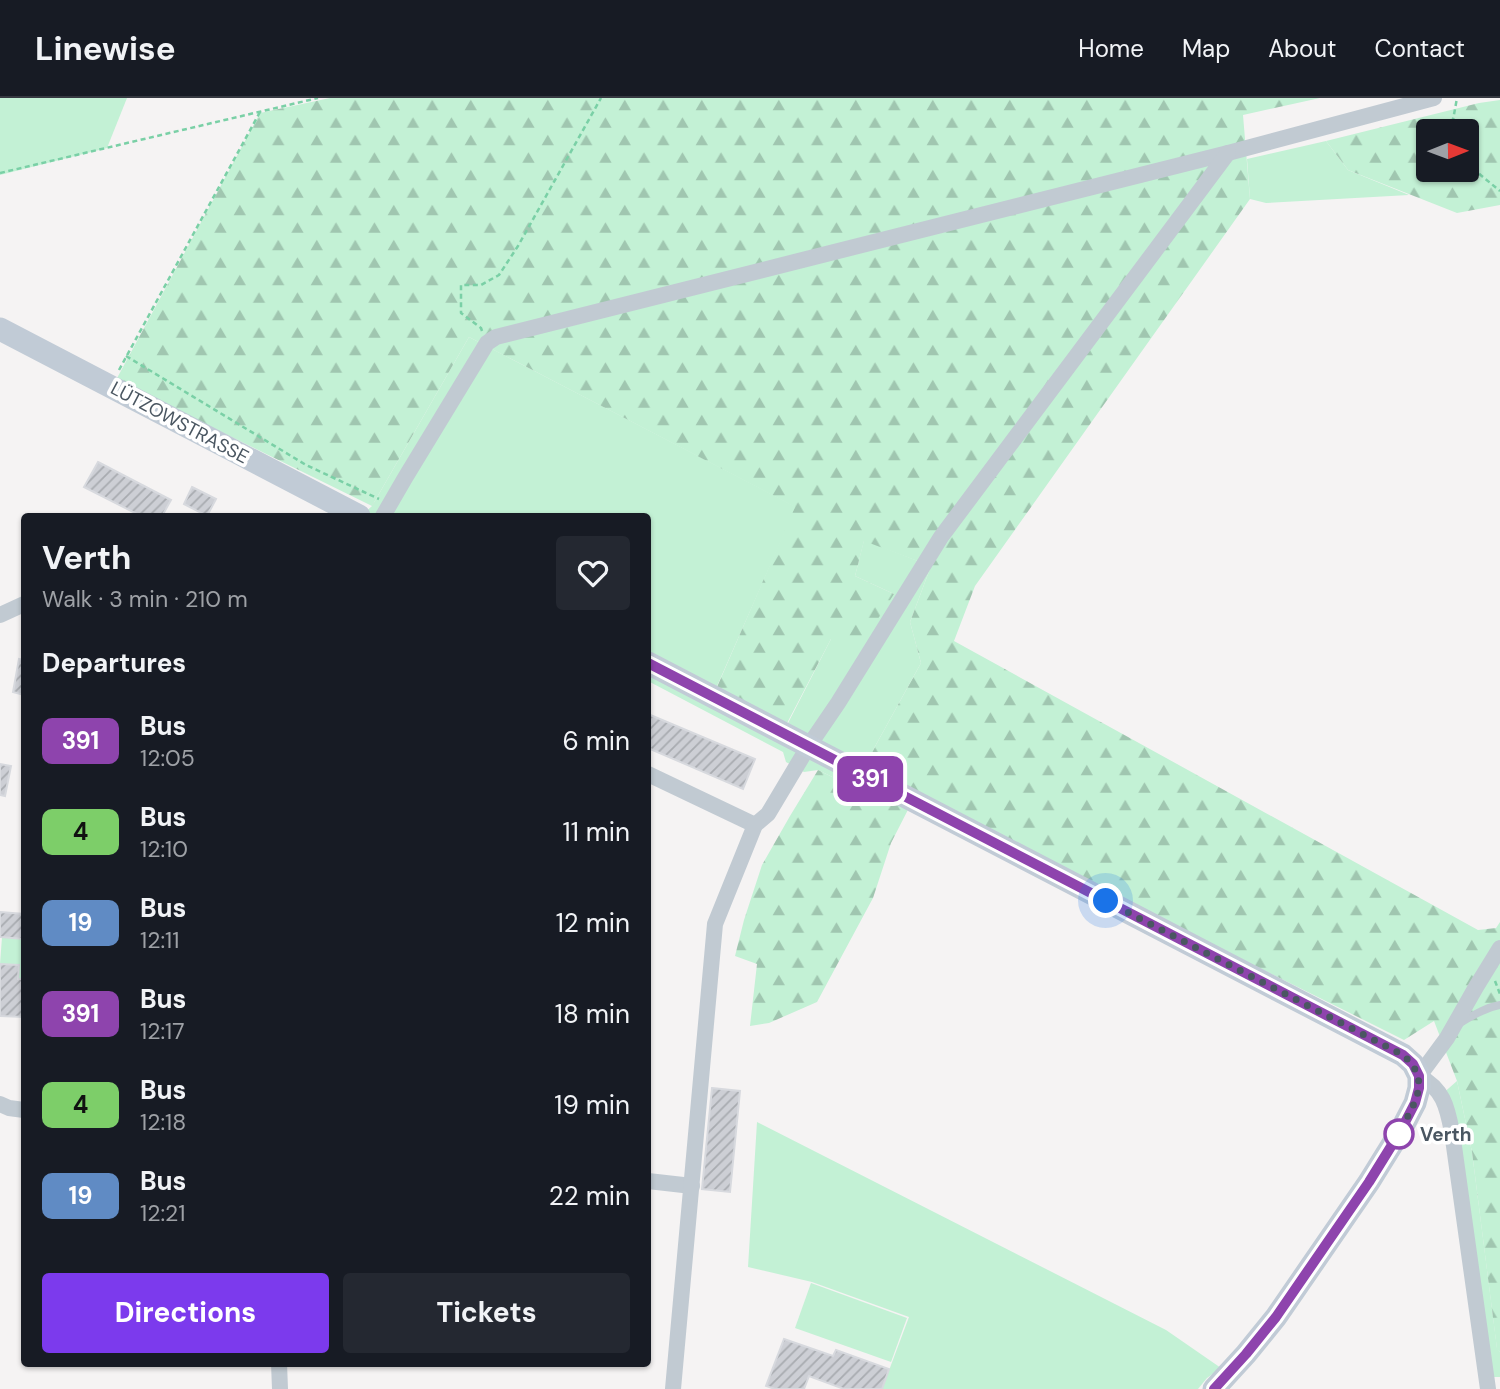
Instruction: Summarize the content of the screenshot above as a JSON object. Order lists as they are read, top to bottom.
{
  "streets": {
    "street": ["LÜTZOWSTRASSE"]
  },
  "places": ["Verth"],
  "lines": ["bus line 391"],
  "north": "right",
  "page": {
    "header": "Linewise",
    "nav": [
      "Home",
      "Map",
      "About",
      "Contact"
    ],
    "on_map": "391",
    "heading": [
      ["Verth", "Walk · 3 min · 210 m"],
      "Departures"
    ],
    "list": [
      {
        "mark": "391",
        "name": "Bus",
        "note": "12:05",
        "value": "6 min"
      },
      {
        "mark": "4",
        "name": "Bus",
        "note": "12:10",
        "value": "11 min"
      },
      {
        "mark": "19",
        "name": "Bus",
        "note": "12:11",
        "value": "12 min"
      },
      {
        "mark": "391",
        "name": "Bus",
        "note": "12:17",
        "value": "18 min"
      },
      {
        "mark": "4",
        "name": "Bus",
        "note": "12:18",
        "value": "19 min"
      },
      {
        "mark": "19",
        "name": "Bus",
        "note": "12:21",
        "value": "22 min"
      }
    ],
    "buttons": ["Directions", "Tickets"]
  }
}
